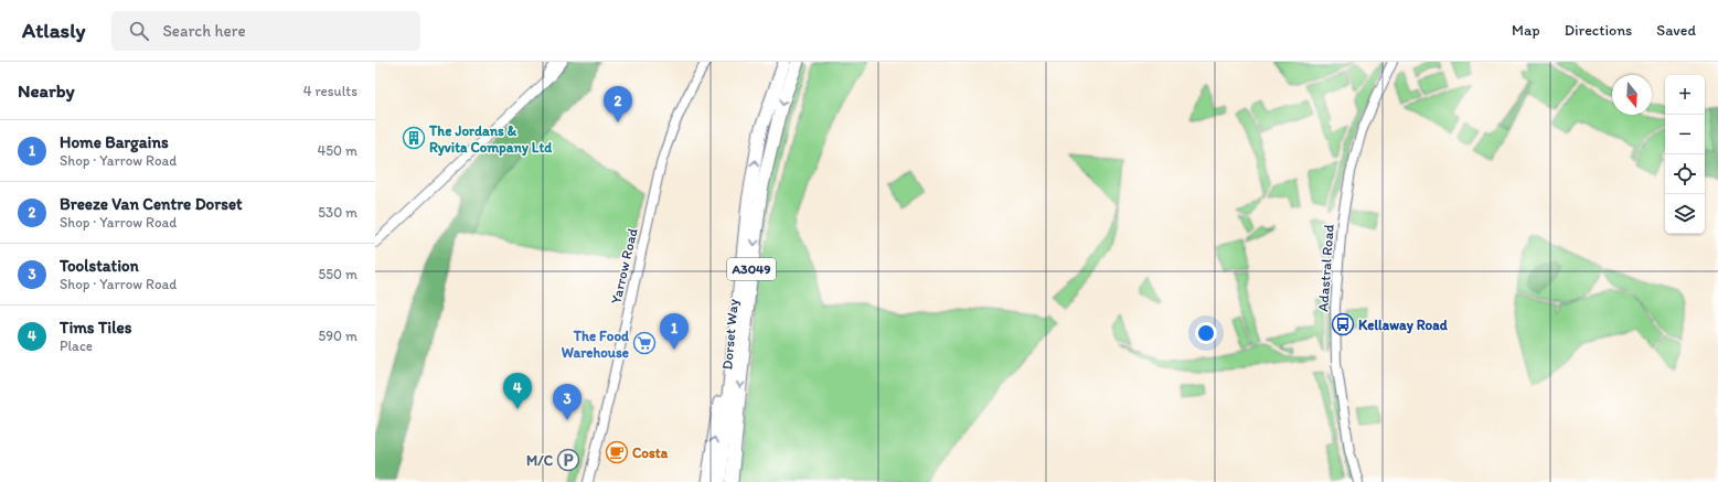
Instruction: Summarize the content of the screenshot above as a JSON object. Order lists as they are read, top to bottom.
{
  "streets": {
    "highway": ["A3049", "Dorset Way"],
    "street": ["Yarrow Road", "Adastral Road"]
  },
  "places": {
    "building": ["The Jordans & Ryvita Company Ltd"],
    "bus stop": ["Kellaway Road"],
    "supermarket": ["The Food Warehouse"],
    "cafe": ["Costa"],
    "parking": ["M/C"]
  },
  "north": "bottom",
  "page": {
    "header": "Atlasly",
    "search": "Search here",
    "nav": ["Map", "Directions", "Saved"],
    "heading": ["Nearby", "4 results"],
    "map_buttons": ["+", "−"],
    "pins": [
      "2",
      "1",
      "4",
      "3"
    ],
    "list": [
      {
        "mark": "1",
        "name": "Home Bargains",
        "note": "Shop · Yarrow Road",
        "value": "450 m"
      },
      {
        "mark": "2",
        "name": "Breeze Van Centre Dorset",
        "note": "Shop · Yarrow Road",
        "value": "530 m"
      },
      {
        "mark": "3",
        "name": "Toolstation",
        "note": "Shop · Yarrow Road",
        "value": "550 m"
      },
      {
        "mark": "4",
        "name": "Tims Tiles",
        "note": "Place",
        "value": "590 m"
      }
    ]
  }
}
